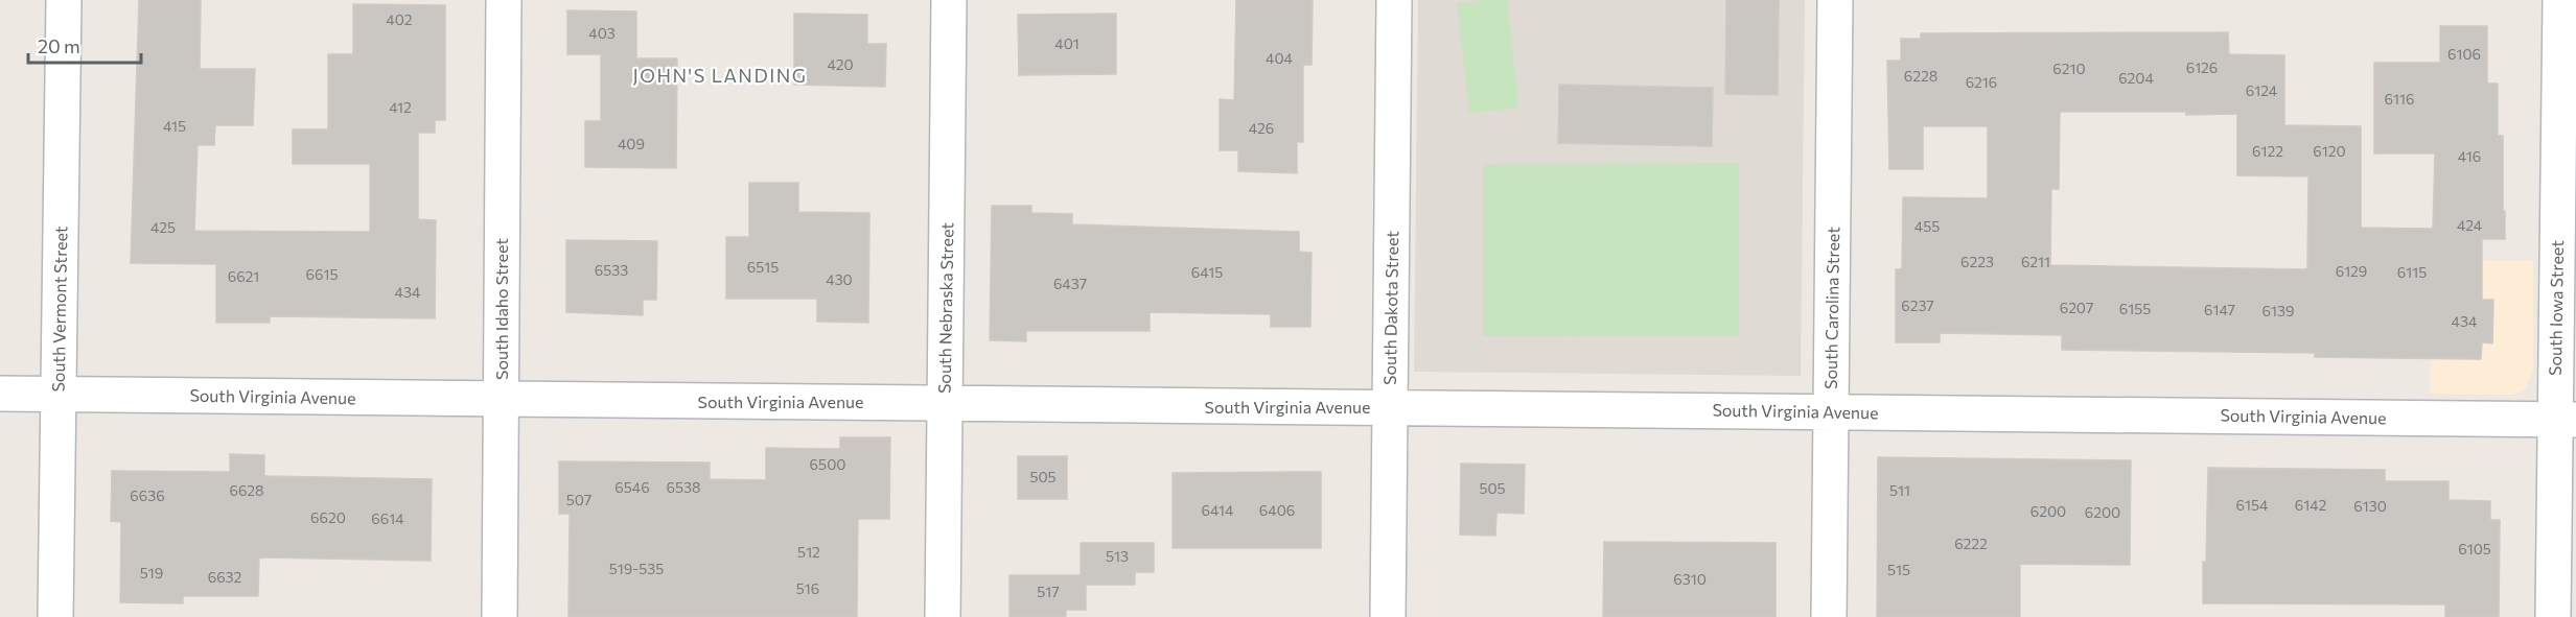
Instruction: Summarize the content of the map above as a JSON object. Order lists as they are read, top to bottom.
{
  "streets": {
    "street": [
      "South Nebraska Street",
      "South Dakota Street",
      "South Carolina Street",
      "South Iowa Street",
      "South Vermont Street",
      "South Idaho Street",
      "South Virginia Avenue"
    ]
  },
  "crossings": [
    ["South Nebraska Street", "South Virginia Avenue"],
    ["South Dakota Street", "South Virginia Avenue"],
    ["South Carolina Street", "South Virginia Avenue"],
    ["South Iowa Street", "South Virginia Avenue"],
    ["South Vermont Street", "South Virginia Avenue"],
    ["South Idaho Street", "South Virginia Avenue"]
  ],
  "districts": ["JOHN'S LANDING"],
  "house_numbers": [
    "402",
    "403",
    "401",
    "6106",
    "404",
    "420",
    "6126",
    "6210",
    "6228",
    "6204",
    "6216",
    "6124",
    "6116",
    "412",
    "415",
    "426",
    "409",
    "6122",
    "6120",
    "416",
    "424",
    "455",
    "425",
    "6223",
    "6211",
    "6515",
    "6533",
    "6129",
    "6415",
    "6115",
    "6615",
    "6621",
    "430",
    "6437",
    "434",
    "6237",
    "6207",
    "6155",
    "6147",
    "6139",
    "434",
    "6500",
    "505",
    "6546",
    "6538",
    "505",
    "6628",
    "511",
    "6636",
    "507",
    "6154",
    "6142",
    "6130",
    "6414",
    "6406",
    "6200",
    "6200",
    "6620",
    "6614",
    "6222",
    "6105",
    "512",
    "513",
    "519-535",
    "515",
    "519",
    "6632",
    "6310",
    "516",
    "517"
  ],
  "scale_bar": "20 m"
}
